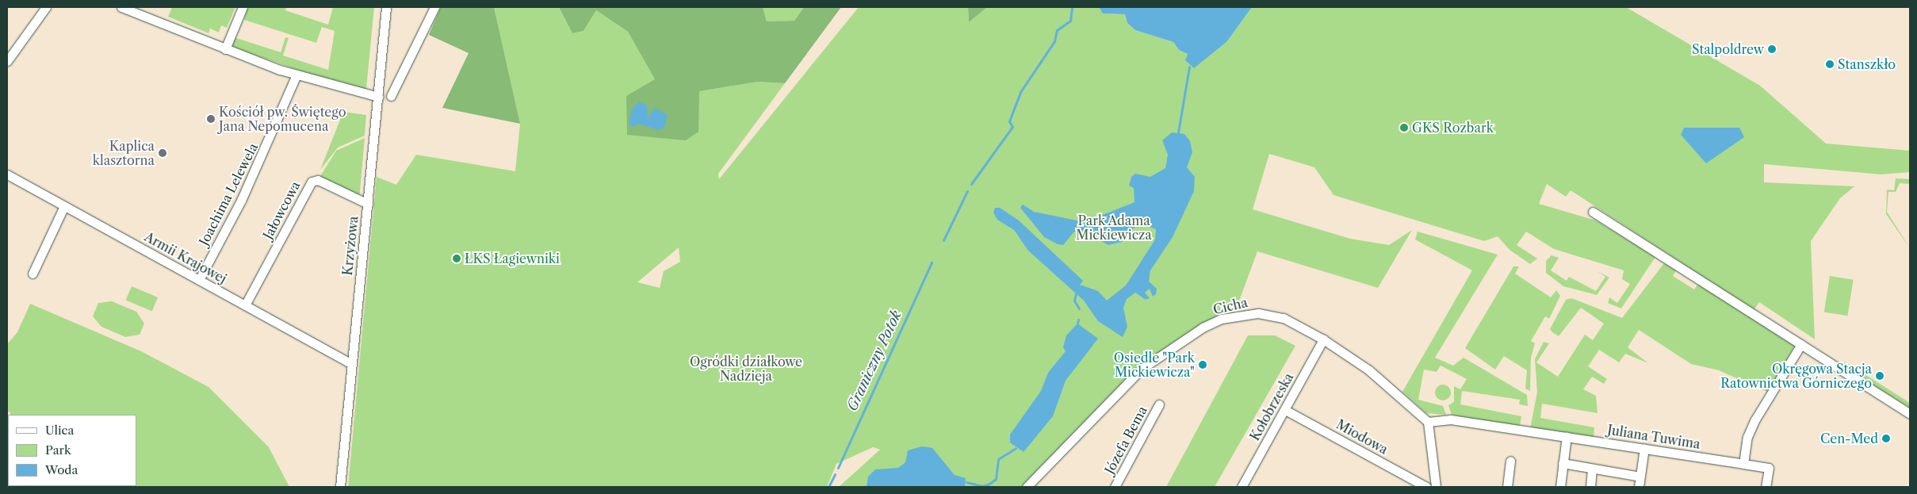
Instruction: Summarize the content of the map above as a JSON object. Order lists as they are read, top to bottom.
{
  "streets": {
    "street": [
      "Joachima Lelewela",
      "Jałowcowa",
      "Krzyżowa",
      "Armii Krajowej",
      "Cicha",
      "Kołobrzeska",
      "Miodowa",
      "Juliana Tuwima",
      "Józefa Bema"
    ]
  },
  "crossings": [
    ["Joachima Lelewela", "Armii Krajowej"],
    ["Jałowcowa", "Krzyżowa"],
    ["Jałowcowa", "Armii Krajowej"],
    ["Krzyżowa", "Armii Krajowej"],
    ["Cicha", "Kołobrzeska"],
    ["Cicha", "Juliana Tuwima"],
    ["Kołobrzeska", "Miodowa"]
  ],
  "water": ["Graniczny Potok"],
  "parks": ["Park Adama Mickiewicza", "Ogródki działkowe Nadzieja"],
  "places": [
    "Stalpoldrew",
    "Stanszkło",
    "Kościół pw. Świętego Jana Nepomucena",
    "GKS Rozbark",
    "Kaplica klasztorna",
    "ŁKS Łagiewniki",
    "Osiedle \"Park Mickiewicza\"",
    "Okręgowa Stacja Ratownictwa Górniczego",
    "Cen-Med"
  ],
  "legend": ["Ulica", "Park", "Woda"]
}
